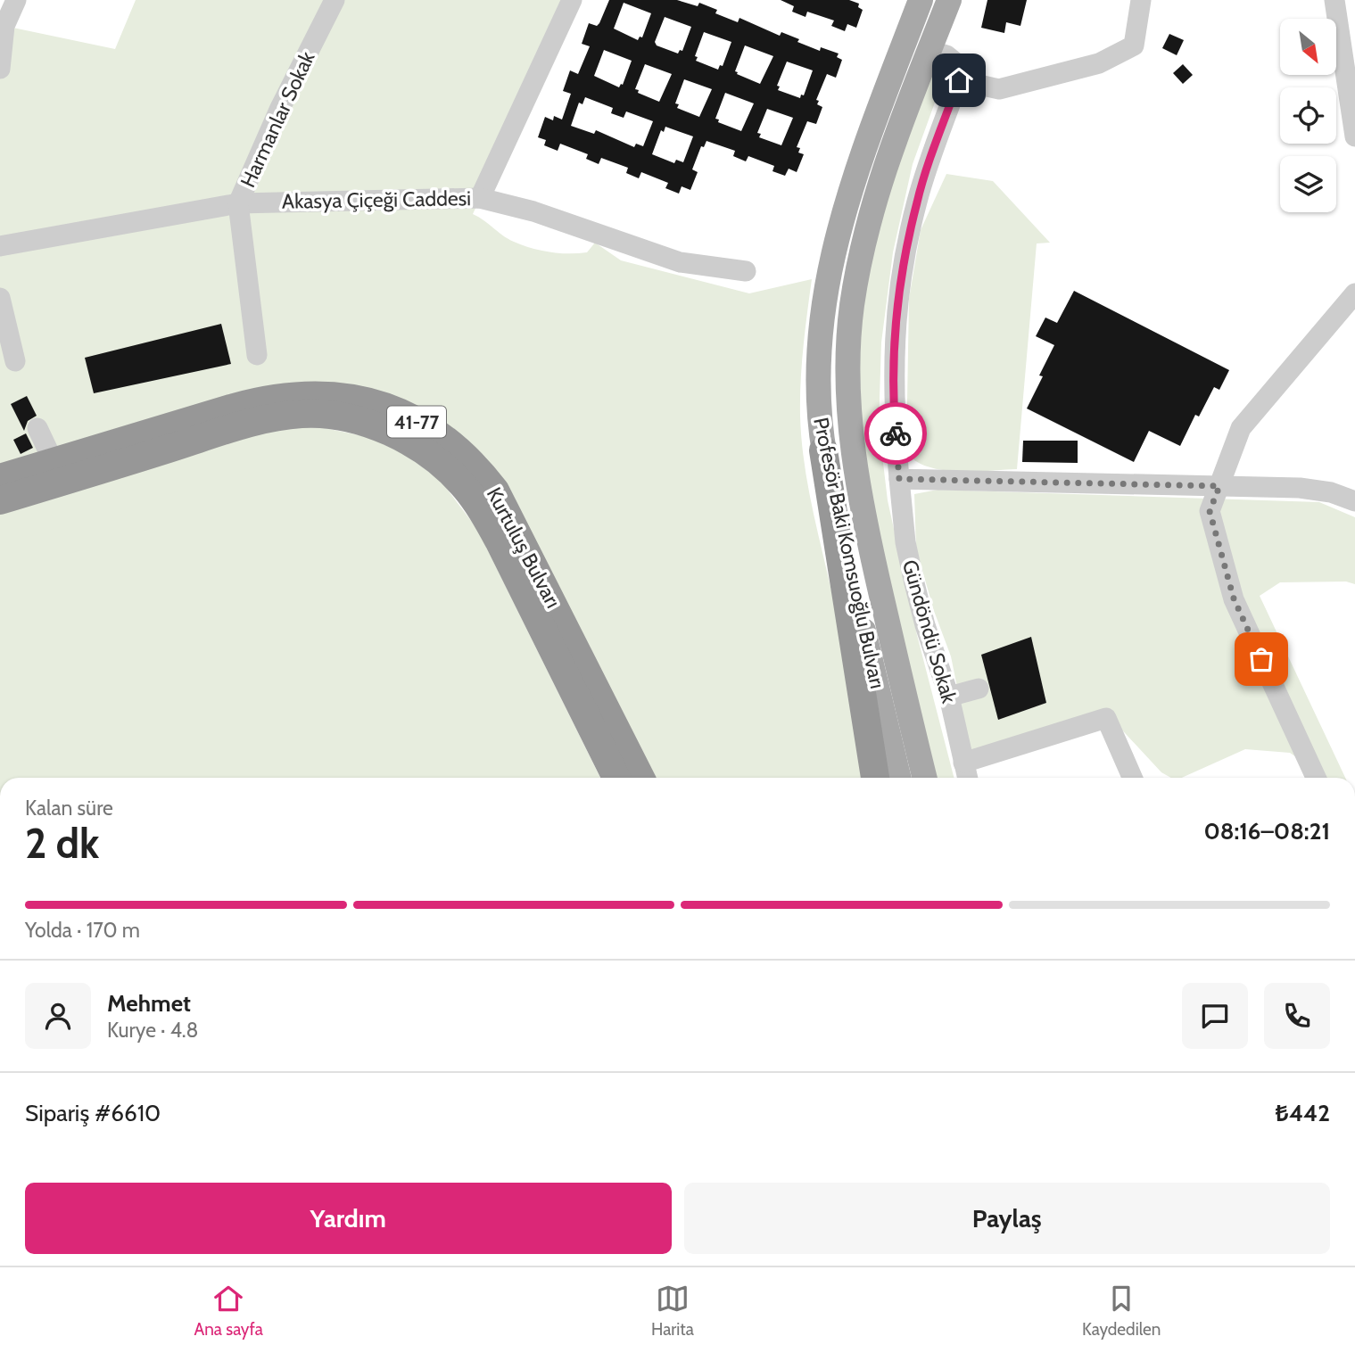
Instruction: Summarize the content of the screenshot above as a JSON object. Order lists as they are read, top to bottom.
{
  "streets": {
    "highway": ["41-77", "Kurtuluş Bulvarı"],
    "main road": ["Profesör Baki Komsuoğlu Bulvarı"],
    "street": ["Harmanlar Sokak", "Akasya Çiçeği Caddesi", "Gündöndü Sokak"]
  },
  "crossings": [
    ["Harmanlar Sokak", "Akasya Çiçeği Caddesi"]
  ],
  "north": "bottom right",
  "page": {
    "heading": ["2 dk", "Kalan süre", "08:16–08:21"],
    "panel": [
      "Mehmet",
      "Kurye · 4.8",
      "Sipariş #6610",
      "₺442"
    ],
    "bar": "Yolda · 170 m",
    "buttons": ["Yardım", "Paylaş"],
    "tabs": ["Ana sayfa", "Harita", "Kaydedilen"]
  }
}
